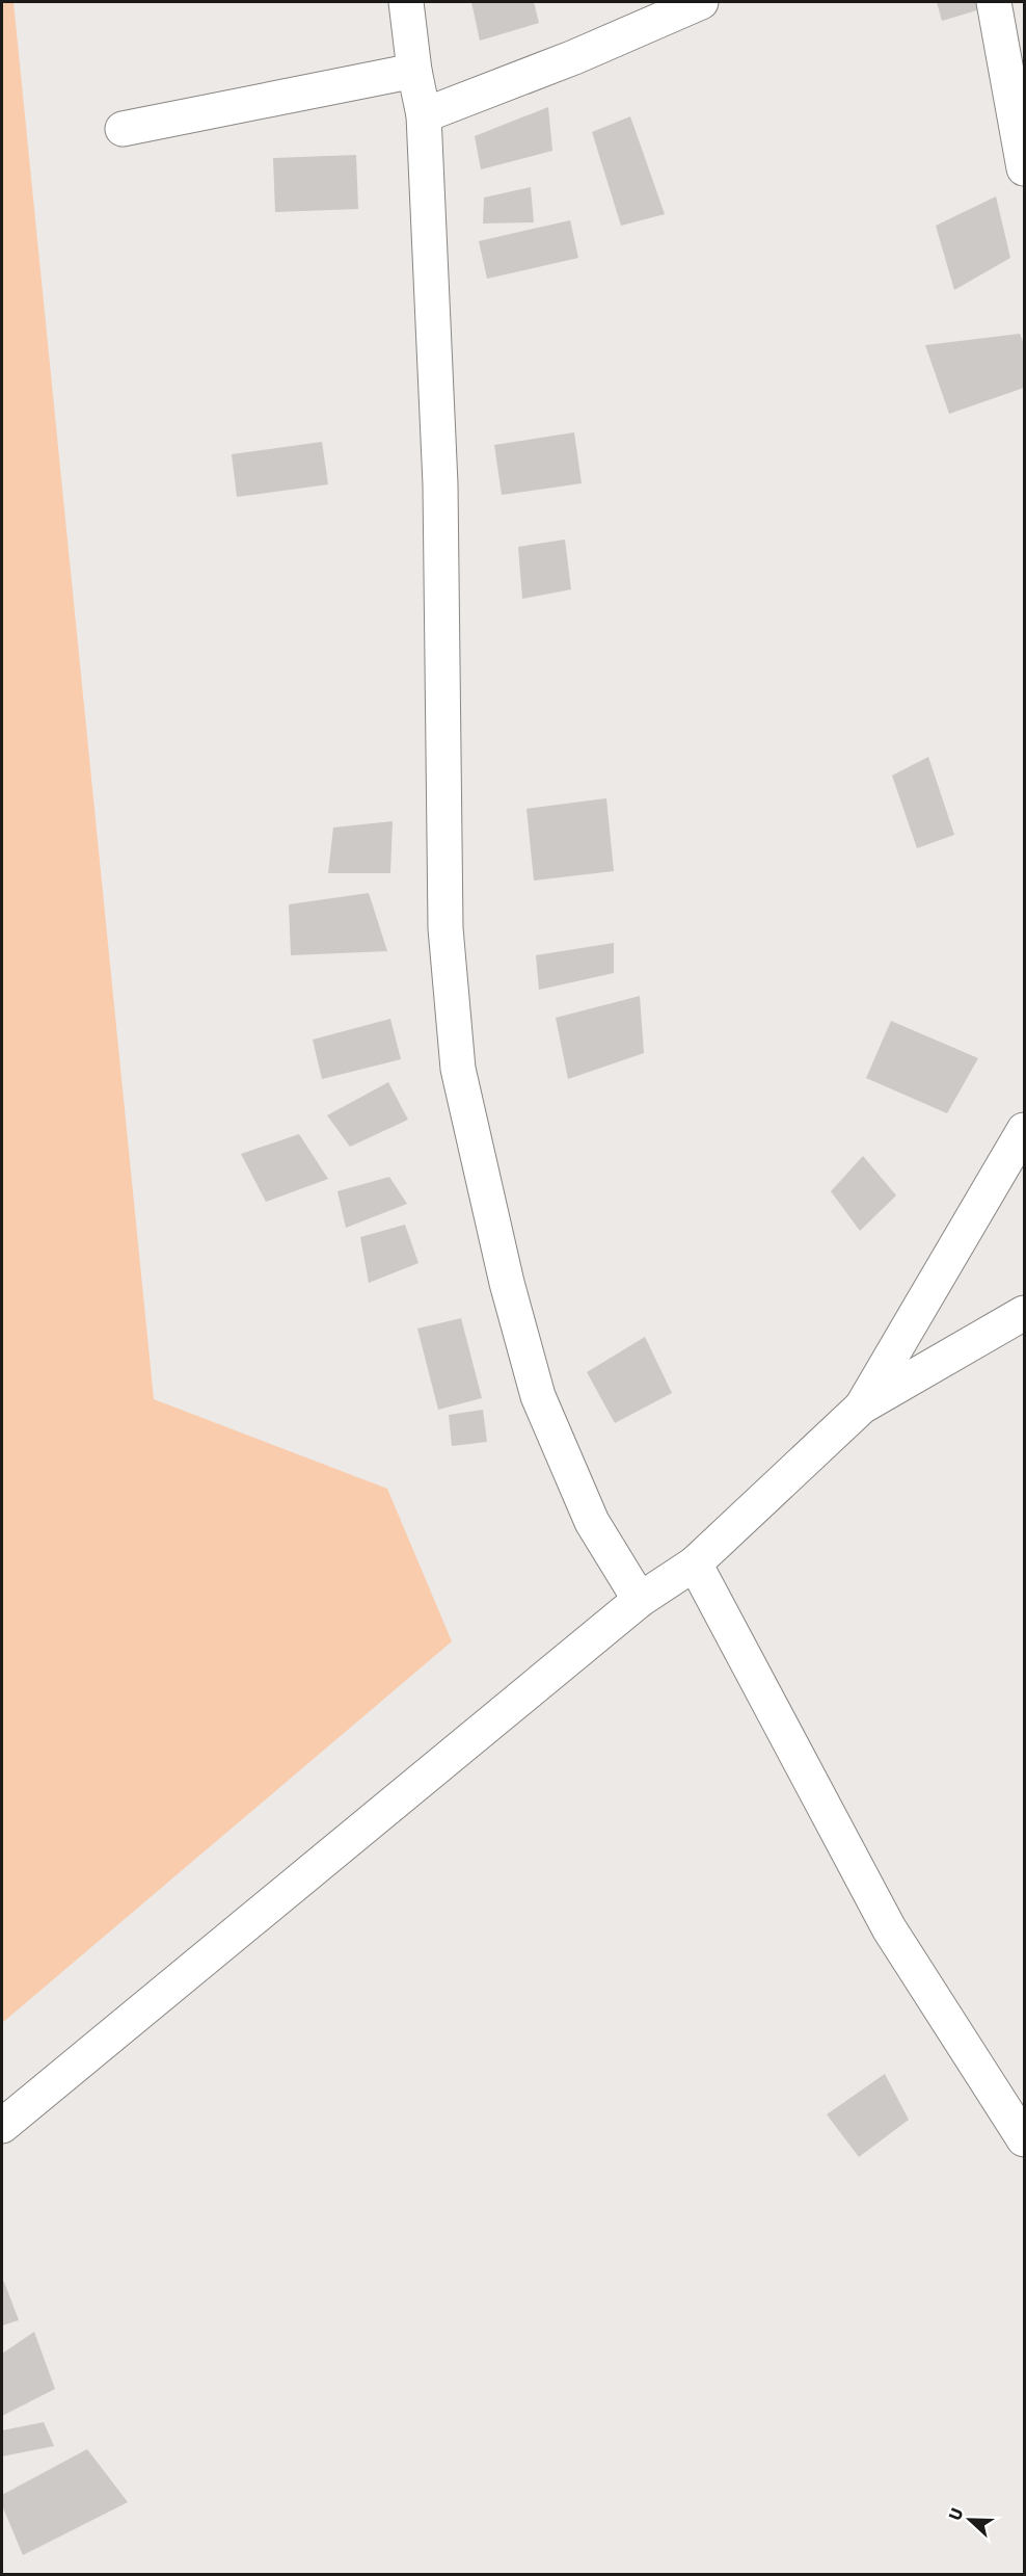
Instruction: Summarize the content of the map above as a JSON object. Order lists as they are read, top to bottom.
{
  "north": "left"
}
